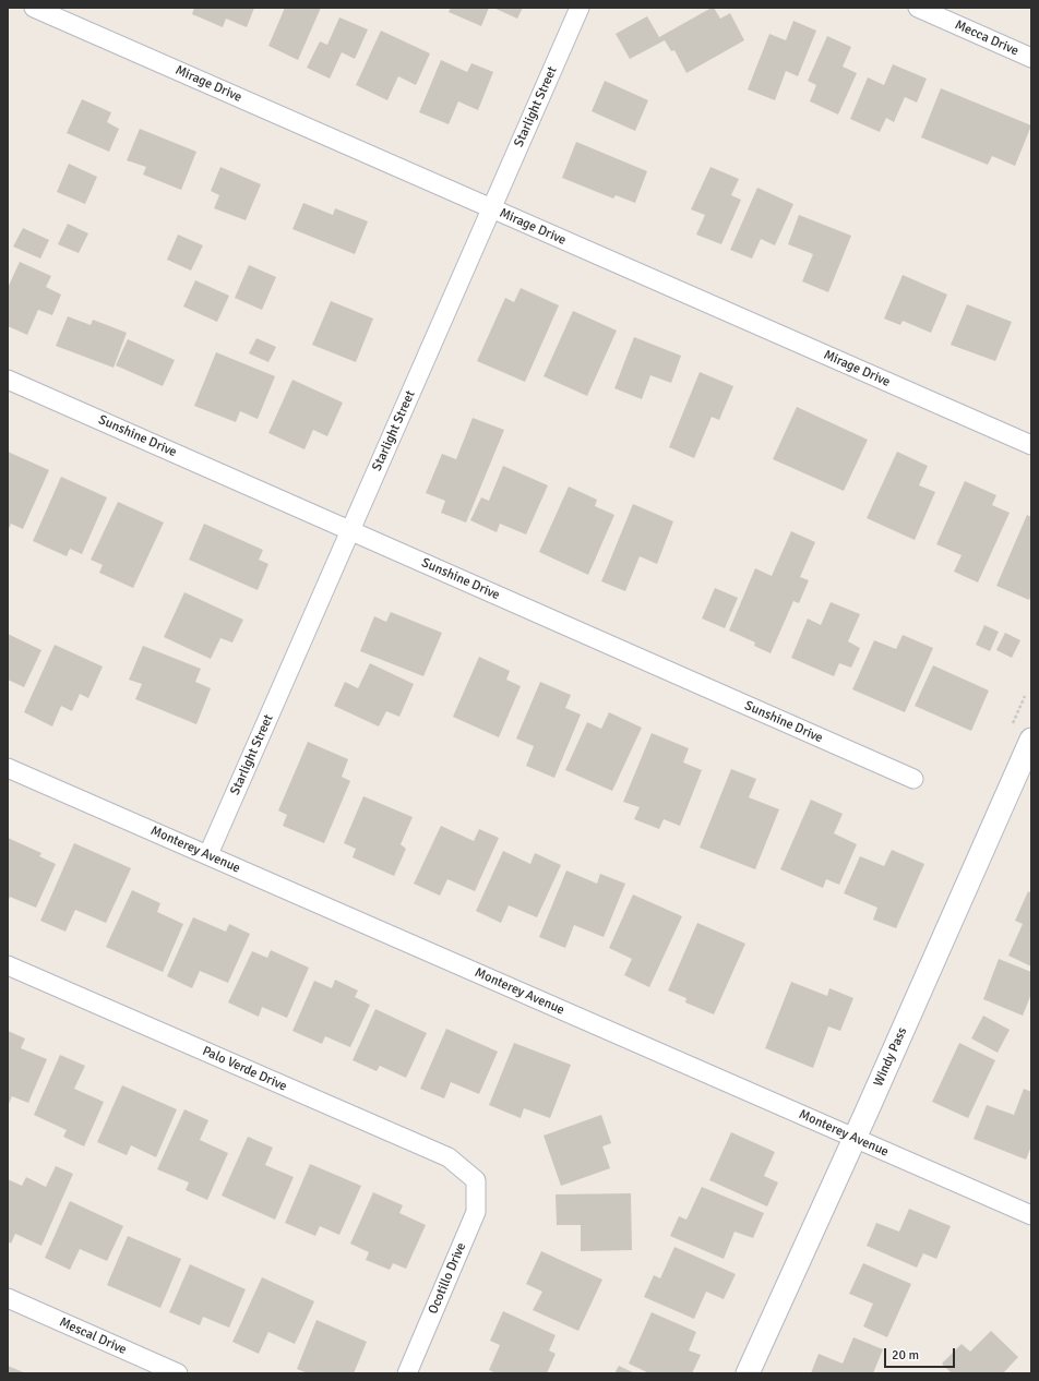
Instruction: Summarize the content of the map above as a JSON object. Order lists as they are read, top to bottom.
{
  "streets": {
    "street": [
      "Mecca Drive",
      "Mirage Drive",
      "Starlight Street",
      "Sunshine Drive",
      "Monterey Avenue",
      "Windy Pass",
      "Palo Verde Drive",
      "Ocotillo Drive",
      "Mescal Drive"
    ]
  },
  "crossings": [
    ["Mirage Drive", "Starlight Street"],
    ["Starlight Street", "Sunshine Drive"],
    ["Starlight Street", "Monterey Avenue"],
    ["Monterey Avenue", "Windy Pass"],
    ["Palo Verde Drive", "Ocotillo Drive"]
  ],
  "scale_bar": "20 m"
}
